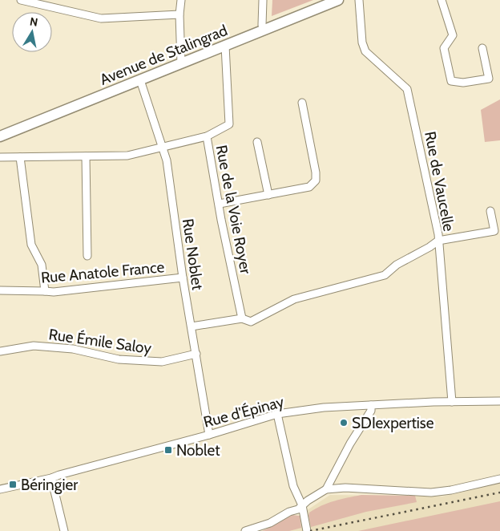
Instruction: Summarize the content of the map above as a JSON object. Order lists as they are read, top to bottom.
{
  "streets": {
    "main road": ["Avenue de Stalingrad"],
    "street": [
      "Rue de Vaucelle",
      "Rue de la Voie Royer",
      "Rue Noblet",
      "Rue Anatole France",
      "Rue Émile Saloy",
      "Rue d'Épinay"
    ]
  },
  "crossings": [
    ["Avenue de Stalingrad", "Rue de la Voie Royer"],
    ["Avenue de Stalingrad", "Rue Noblet"],
    ["Rue de Vaucelle", "Rue de la Voie Royer"],
    ["Rue de Vaucelle", "Rue Noblet"],
    ["Rue Noblet", "Rue Anatole France"],
    ["Rue Noblet", "Rue Émile Saloy"],
    ["Rue Noblet", "Rue d'Épinay"]
  ],
  "places": {
    "other": ["SDIexpertise"],
    "transit": ["Noblet", "Béringier"]
  },
  "north": "top"
}
